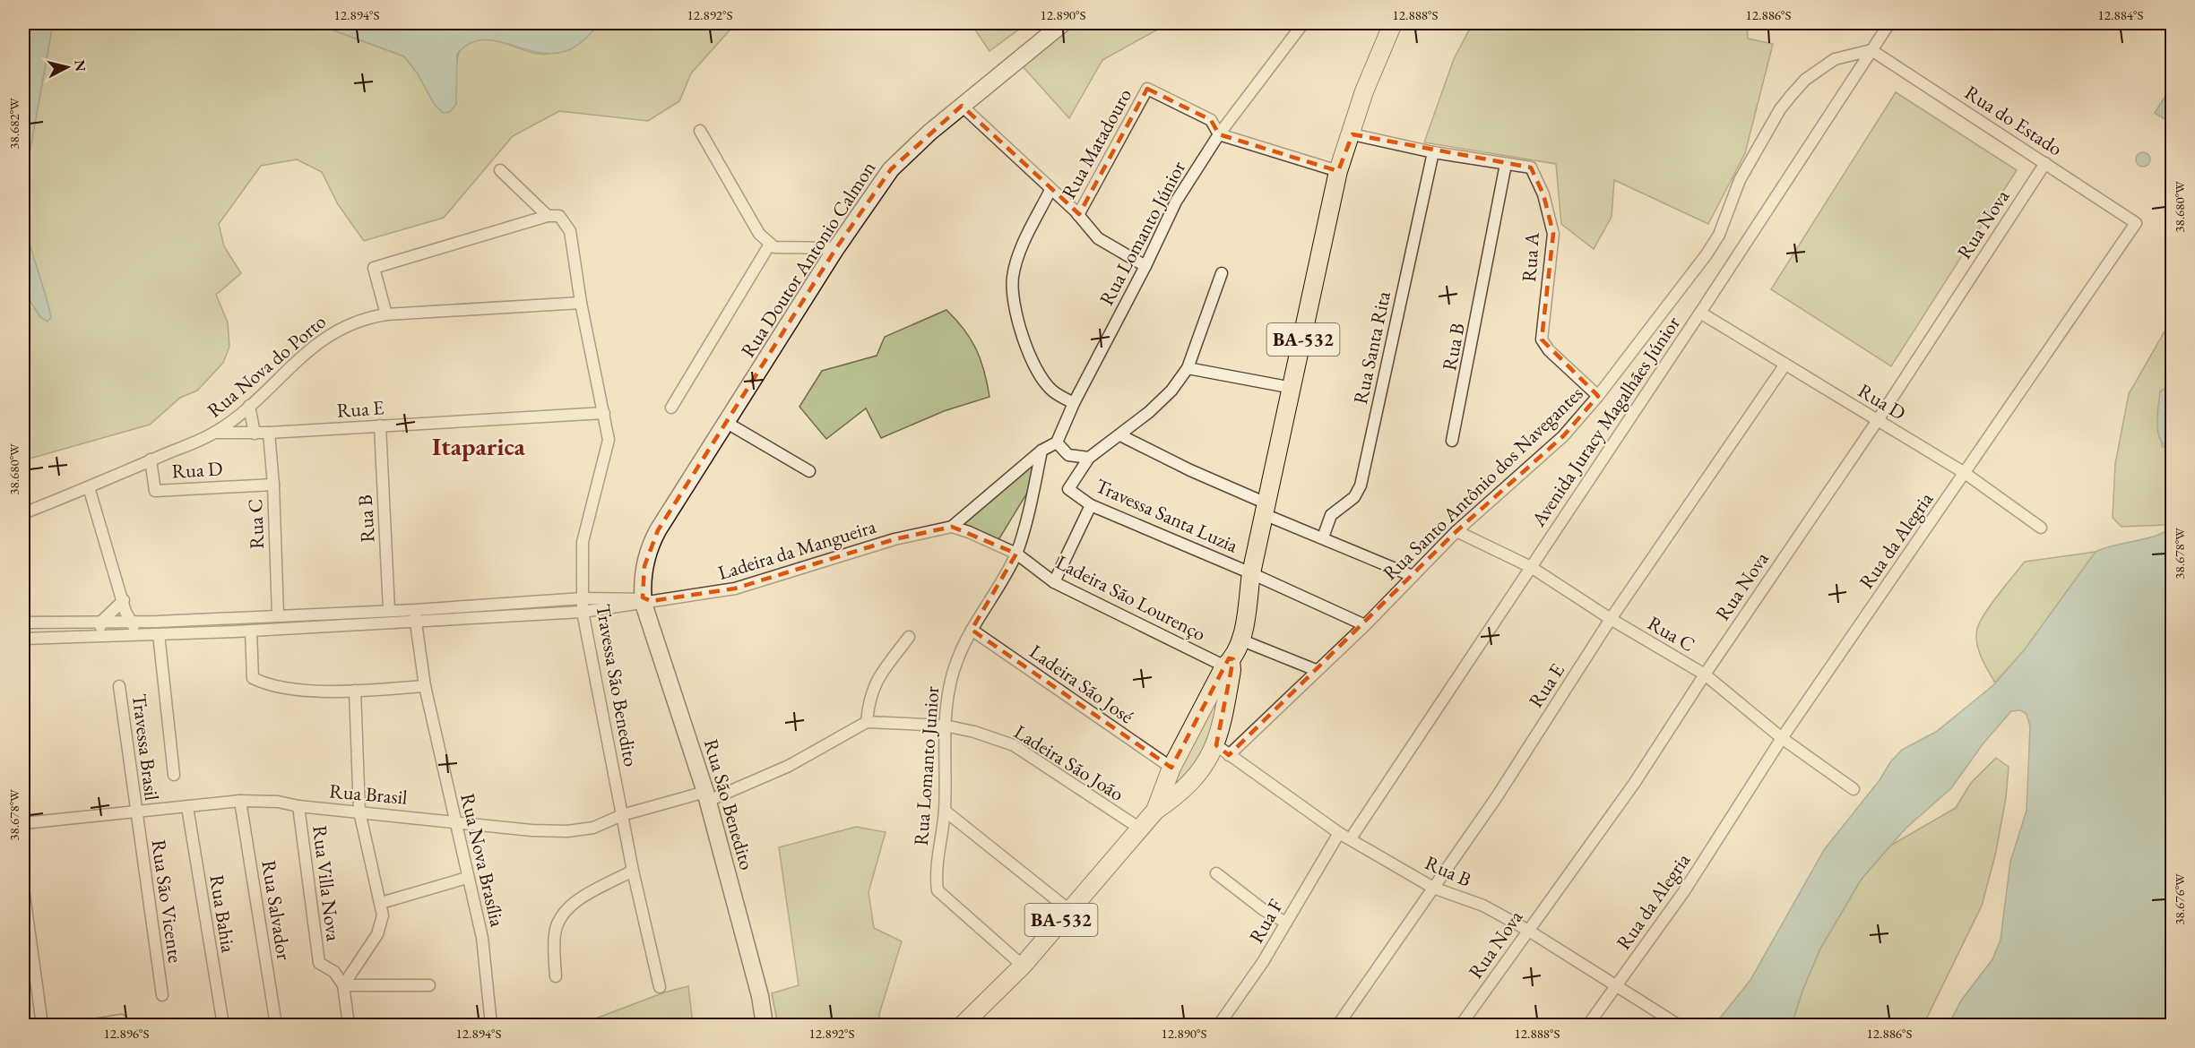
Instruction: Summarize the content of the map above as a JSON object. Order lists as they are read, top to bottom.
{
  "streets": {
    "main road": ["BA-532"],
    "street": [
      "Rua do Estado",
      "Rua Matadouro",
      "Rua Nova",
      "Rua Lomanto Júnior",
      "Rua A",
      "Rua Doutor Antonio Calmon",
      "Rua B",
      "Rua Santa Rita",
      "Rua Nova do Porto",
      "Rua D",
      "Rua E",
      "Avenida Juracy Magalhães Júnior",
      "Rua Santo Antônio dos Navegantes",
      "Travessa Santa Luzia",
      "Rua C",
      "Rua da Alegria",
      "Ladeira da Mangueira",
      "Ladeira São Lourenço",
      "Ladeira São José",
      "Travessa São Benedito",
      "Travessa Brasil",
      "Ladeira São João",
      "Rua Lomanto Junior",
      "Rua Brasil",
      "Rua São Benedito",
      "Rua Nova Brasília",
      "Rua Villa Nova",
      "Rua São Vicente",
      "Rua Salvador",
      "Rua Bahia",
      "Rua F"
    ]
  },
  "crossings": [
    ["Rua do Estado", "Rua Nova"],
    ["Rua do Estado", "Avenida Juracy Magalhães Júnior"],
    ["Rua do Estado", "Rua Santo Antônio dos Navegantes"],
    ["Rua do Estado", "Rua da Alegria"],
    ["Rua Matadouro", "Rua Lomanto Júnior"],
    ["Rua Nova", "Rua B"],
    ["Rua Nova", "Rua D"],
    ["Rua Nova", "Rua C"],
    ["Rua A", "BA-532"],
    ["Rua A", "Rua B"],
    ["Rua A", "Rua Santa Rita"],
    ["Rua A", "Rua Santo Antônio dos Navegantes"],
    ["Rua Doutor Antonio Calmon", "Ladeira da Mangueira"],
    ["Rua Doutor Antonio Calmon", "Rua São Benedito"],
    ["BA-532", "Rua B"],
    ["BA-532", "Rua Santo Antônio dos Navegantes"],
    ["BA-532", "Travessa Santa Luzia"],
    ["BA-532", "Ladeira São Lourenço"],
    ["BA-532", "Ladeira São José"],
    ["BA-532", "Ladeira São João"],
    ["BA-532", "Rua Lomanto Junior"],
    ["Rua B", "Rua E"],
    ["Rua B", "Avenida Juracy Magalhães Júnior"],
    ["Rua B", "Rua Santo Antônio dos Navegantes"],
    ["Rua B", "Rua da Alegria"],
    ["Rua B", "Rua F"],
    ["Rua Nova do Porto", "Rua D"],
    ["Rua Nova do Porto", "Rua E"],
    ["Rua Nova do Porto", "Travessa São Benedito"],
    ["Rua D", "Rua E"],
    ["Rua D", "Avenida Juracy Magalhães Júnior"],
    ["Rua D", "Rua C"],
    ["Rua D", "Rua da Alegria"],
    ["Rua E", "Rua C"],
    ["Rua E", "Travessa São Benedito"],
    ["Avenida Juracy Magalhães Júnior", "Rua Santo Antônio dos Navegantes"],
    ["Avenida Juracy Magalhães Júnior", "Rua C"],
    ["Rua Santo Antônio dos Navegantes", "Travessa Santa Luzia"],
    ["Rua Santo Antônio dos Navegantes", "Rua C"],
    ["Rua C", "Rua da Alegria"],
    ["Ladeira da Mangueira", "Ladeira São Lourenço"],
    ["Ladeira da Mangueira", "Rua São Benedito"],
    ["Ladeira São Lourenço", "Rua Lomanto Junior"],
    ["Ladeira São José", "Rua Lomanto Junior"],
    ["Travessa São Benedito", "Rua Brasil"],
    ["Travessa Brasil", "Rua Brasil"],
    ["Travessa Brasil", "Rua São Vicente"],
    ["Ladeira São João", "Rua Lomanto Junior"],
    ["Ladeira São João", "Rua Brasil"],
    ["Rua Brasil", "Rua São Benedito"],
    ["Rua Brasil", "Rua Nova Brasília"],
    ["Rua Brasil", "Rua Villa Nova"],
    ["Rua Brasil", "Rua São Vicente"],
    ["Rua Brasil", "Rua Salvador"],
    ["Rua Brasil", "Rua Bahia"]
  ],
  "districts": ["Itaparica"],
  "north": "right",
  "coordinates": [
    "12.894°S",
    "12.892°S",
    "12.890°S",
    "12.888°S",
    "12.886°S",
    "12.884°S",
    "38.682°W",
    "38.680°W",
    "38.678°W",
    "38.676°W",
    "12.896°S"
  ]
}
